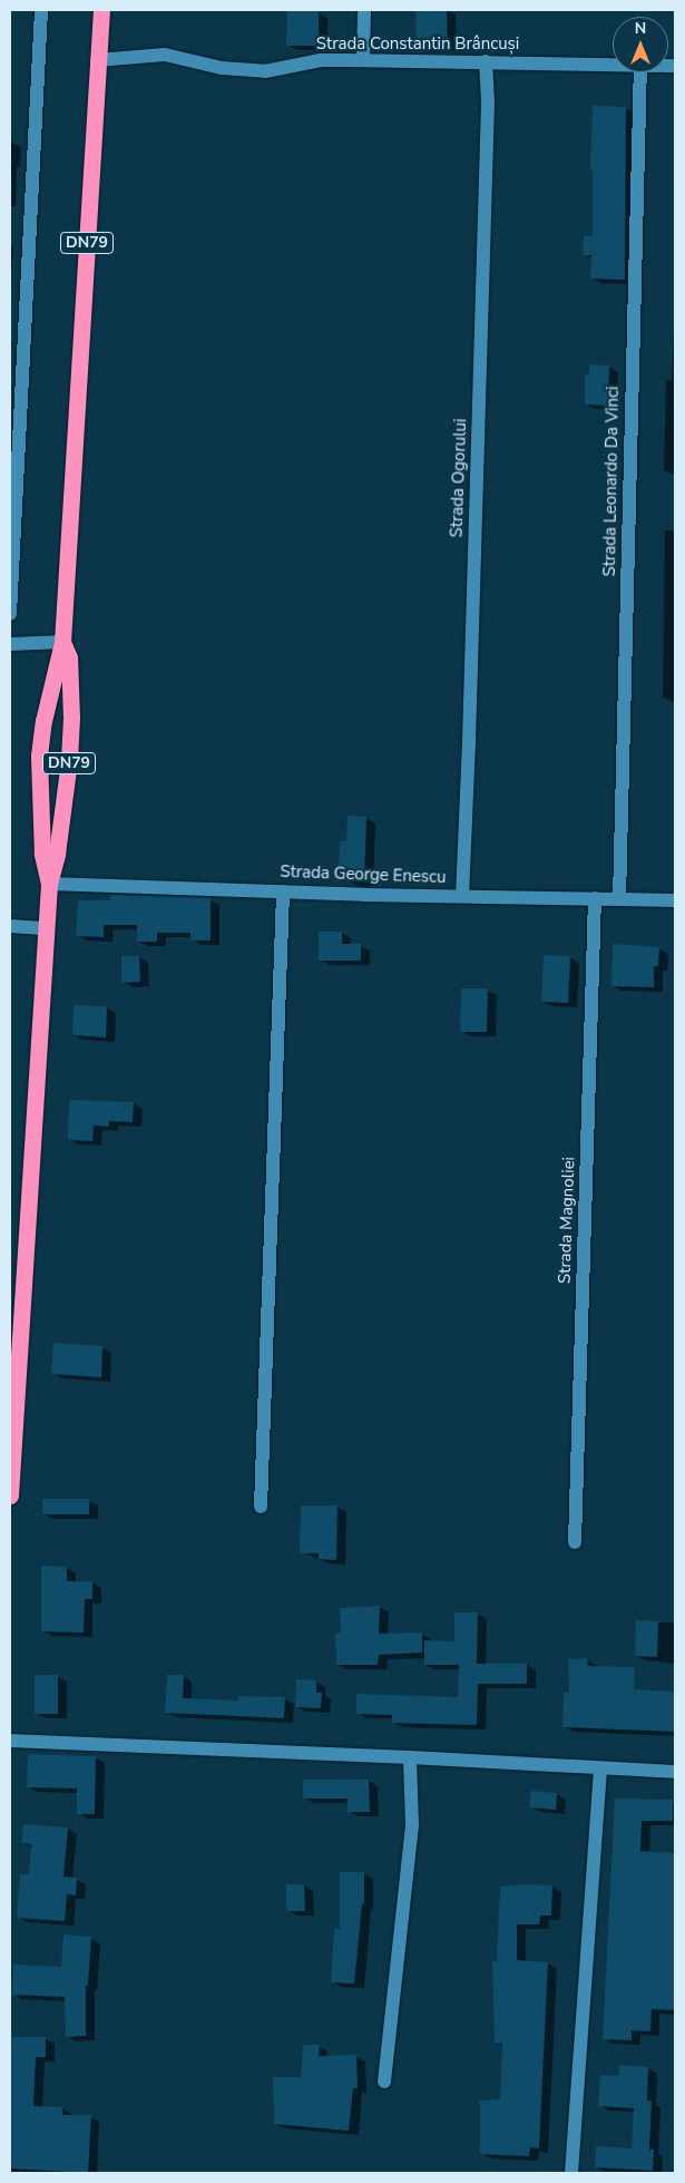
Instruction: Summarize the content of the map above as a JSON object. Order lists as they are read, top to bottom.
{
  "streets": {
    "highway": ["DN79"],
    "street": [
      "Strada Constantin Brâncuși",
      "Strada Ogorului",
      "Strada Leonardo Da Vinci",
      "Strada George Enescu",
      "Strada Magnoliei"
    ]
  },
  "crossings": [
    ["Strada Constantin Brâncuși", "DN79"],
    ["Strada Constantin Brâncuși", "Strada Ogorului"],
    ["DN79", "Strada George Enescu"],
    ["Strada Ogorului", "Strada George Enescu"],
    ["Strada Leonardo Da Vinci", "Strada George Enescu"],
    ["Strada George Enescu", "Strada Magnoliei"]
  ],
  "north": "top"
}
